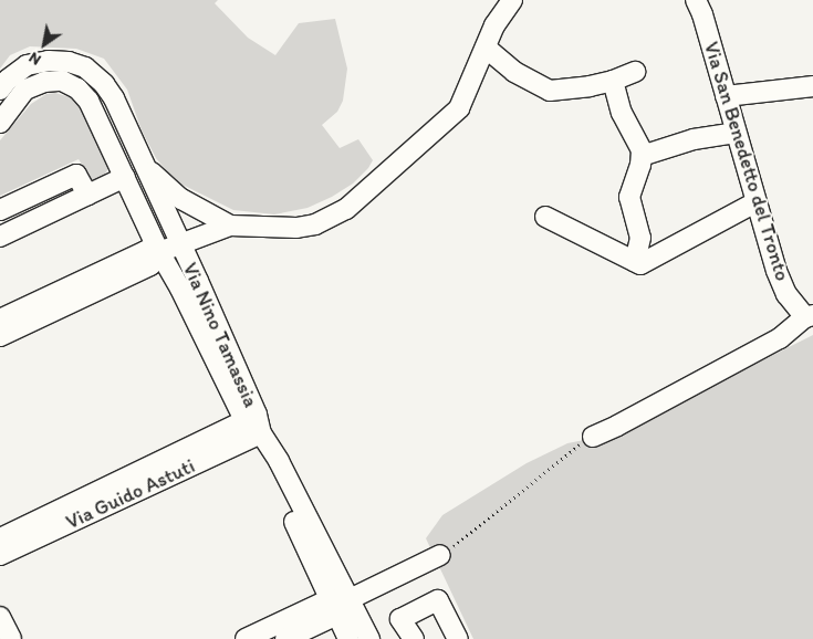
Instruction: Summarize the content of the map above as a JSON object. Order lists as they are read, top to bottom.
{
  "streets": {
    "street": ["Via San Benedetto del Tronto", "Via Nino Tamassia", "Via Guido Astuti"]
  },
  "crossings": [
    ["Via Nino Tamassia", "Via Guido Astuti"]
  ],
  "north": "bottom left"
}
